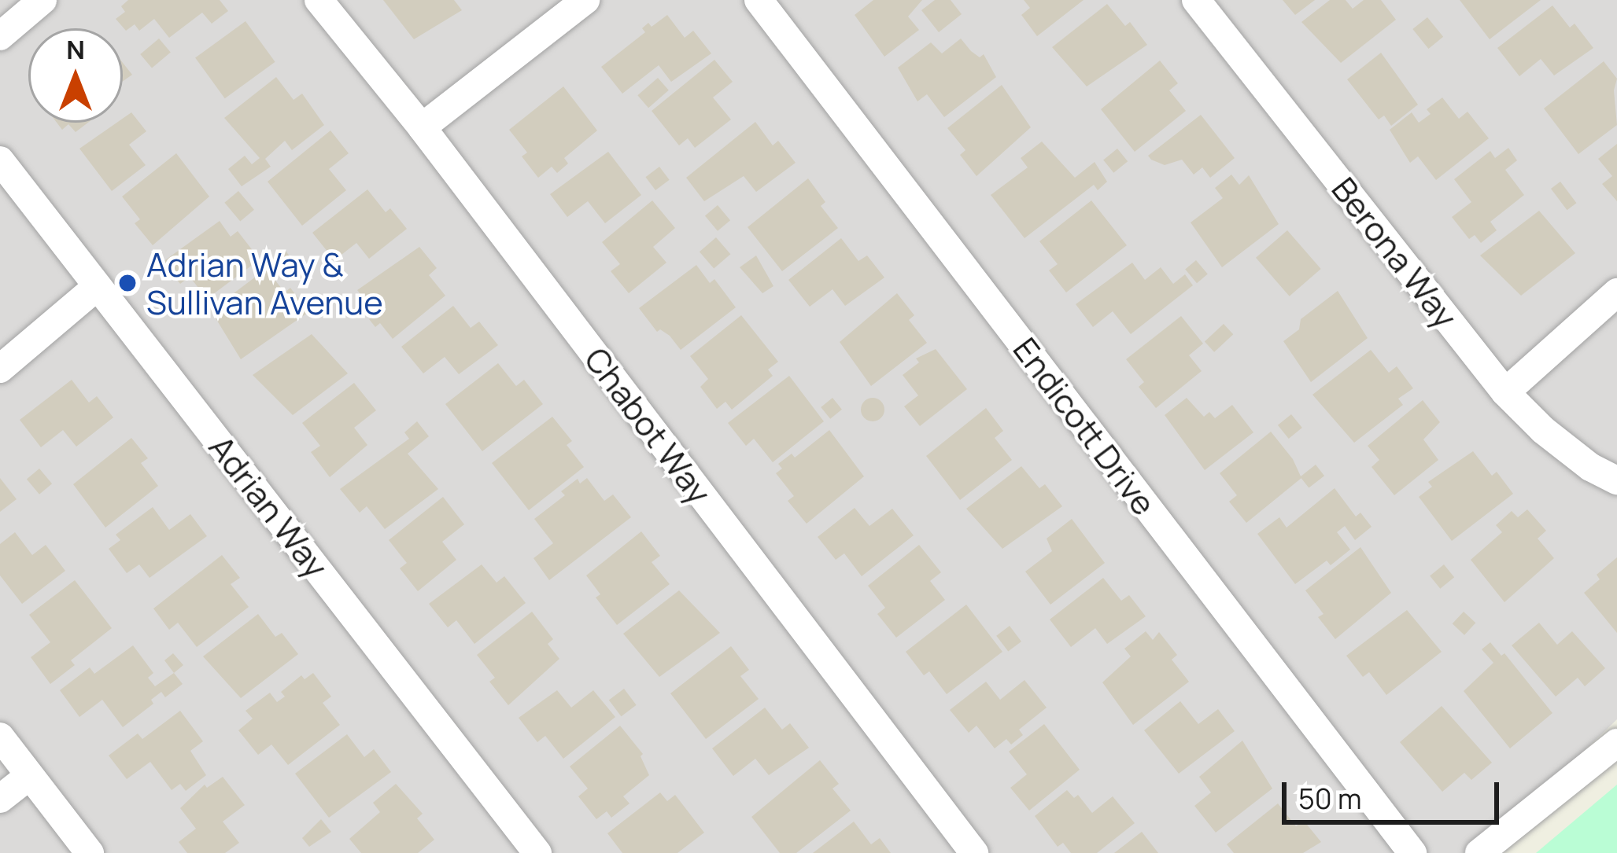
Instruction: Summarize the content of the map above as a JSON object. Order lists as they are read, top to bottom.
{
  "streets": {
    "street": [
      "Berona Way",
      "Chabot Way",
      "Endicott Drive",
      "Adrian Way"
    ]
  },
  "places": ["Adrian Way & Sullivan Avenue"],
  "scale_bar": "50 m",
  "north": "top"
}
